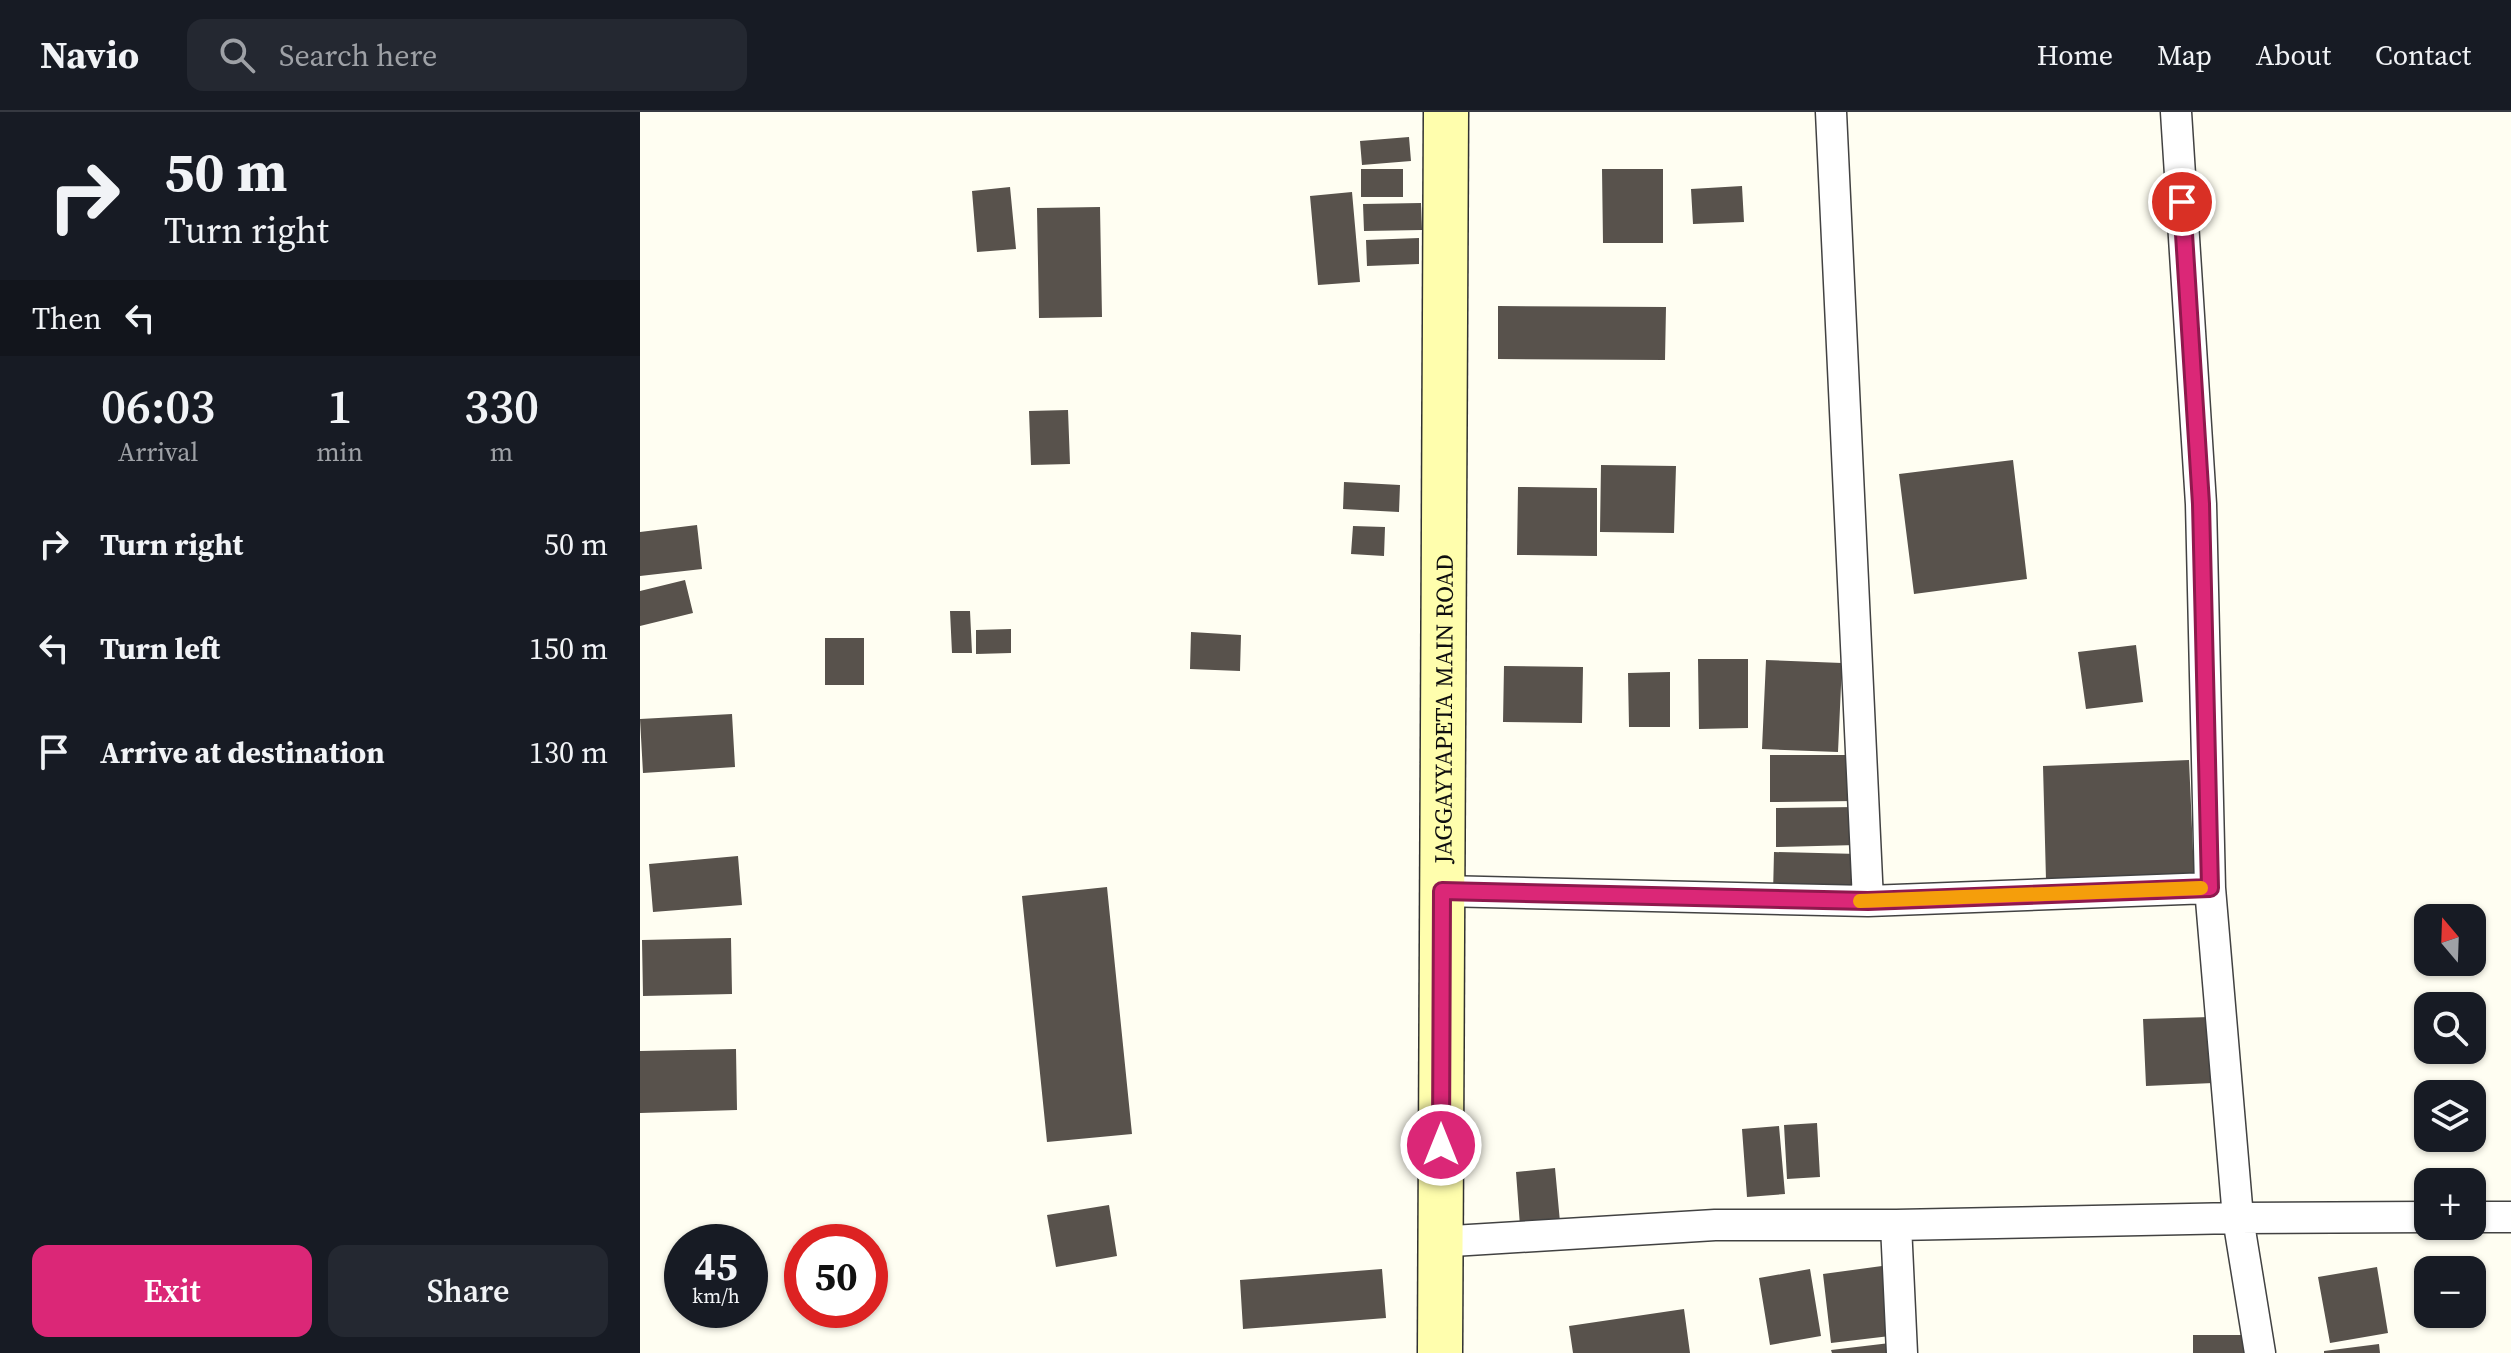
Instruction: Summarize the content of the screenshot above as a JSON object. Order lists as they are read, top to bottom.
{
  "streets": {
    "main road": ["JAGGAYYAPETA MAIN ROAD"]
  },
  "north": "top",
  "page": {
    "header": "Navio",
    "search": "Search here",
    "nav": [
      "Home",
      "Map",
      "About",
      "Contact"
    ],
    "turn": ["50 m", "Turn right"],
    "then": "Then",
    "eta": [
      "06:03",
      "Arrival",
      "1",
      "min",
      "330",
      "m"
    ],
    "list": [
      {
        "name": "Turn right",
        "value": "50 m"
      },
      {
        "name": "Turn left",
        "value": "150 m"
      },
      {
        "name": "Arrive at destination",
        "value": "130 m"
      }
    ],
    "map_buttons": ["+", "−"],
    "speed": "45 km/h",
    "limit": "50",
    "buttons": ["Exit", "Share"]
  }
}
